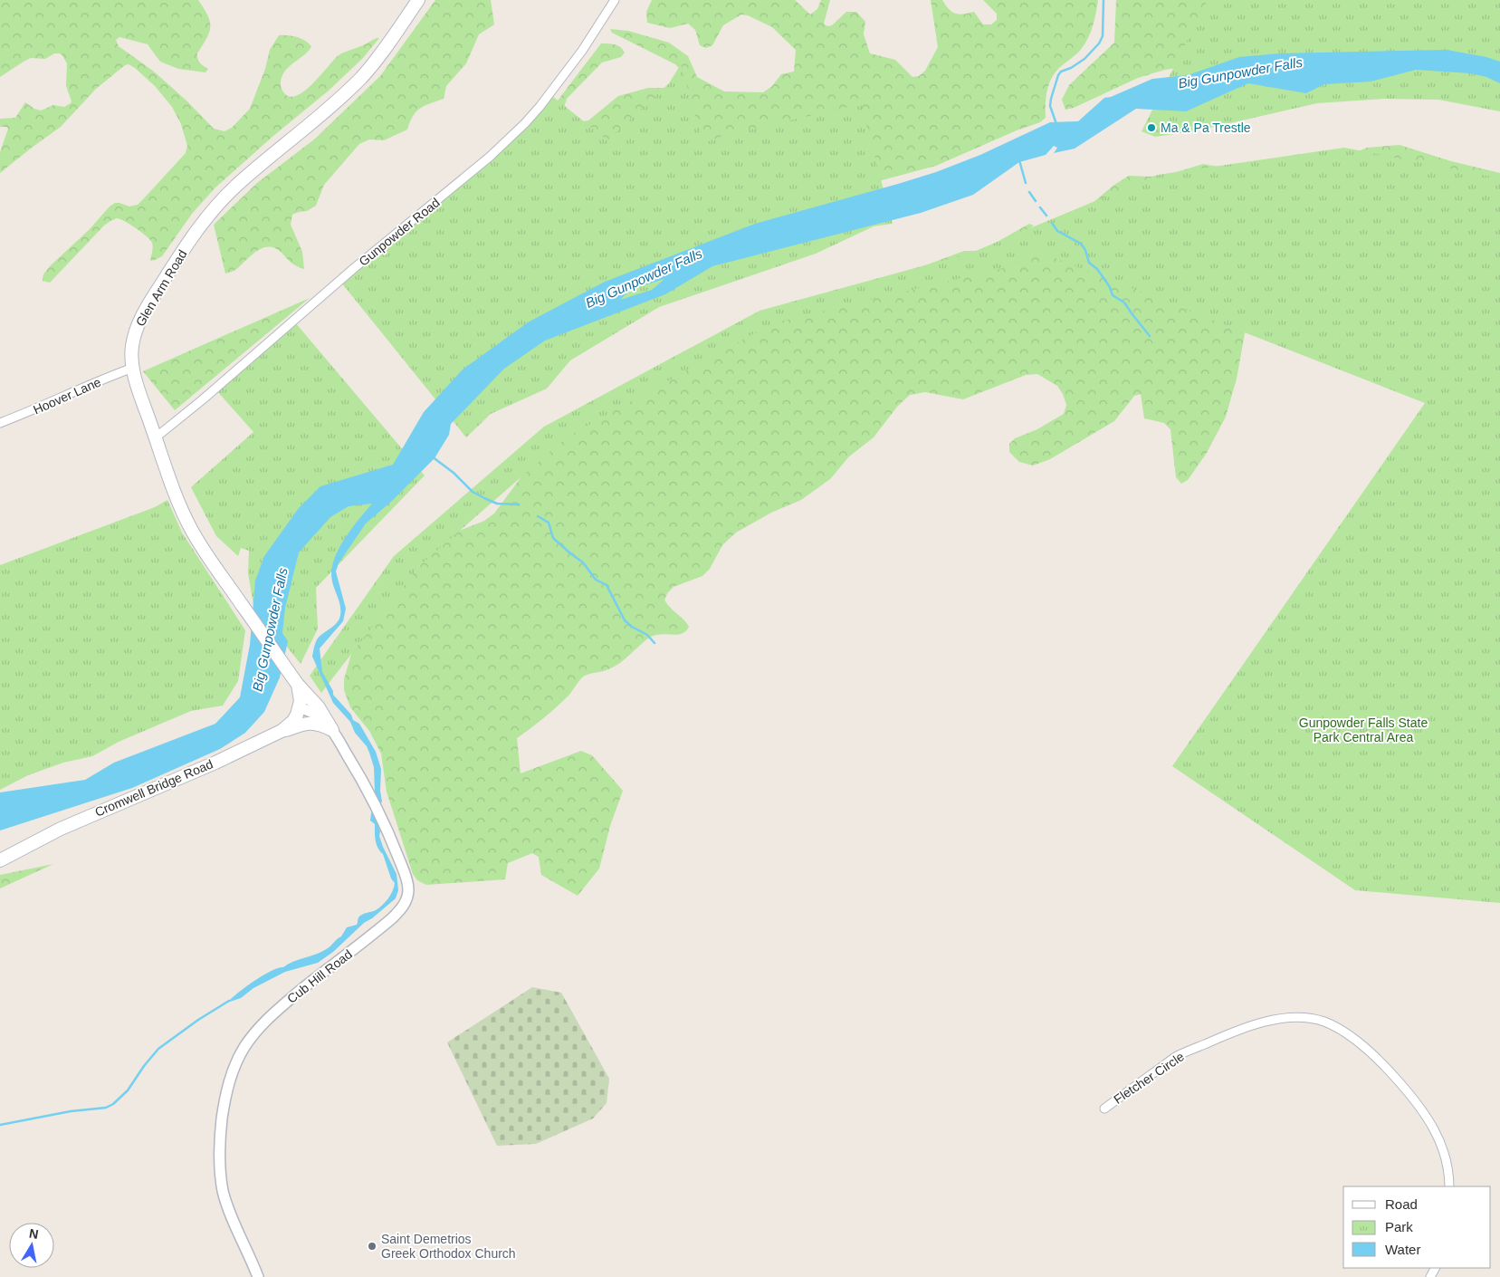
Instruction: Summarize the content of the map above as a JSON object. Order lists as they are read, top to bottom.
{
  "streets": {
    "main road": ["Glen Arm Road", "Cromwell Bridge Road"],
    "street": [
      "Gunpowder Road",
      "Hoover Lane",
      "Cub Hill Road",
      "Fletcher Circle"
    ]
  },
  "crossings": [
    ["Gunpowder Road", "Glen Arm Road"],
    ["Glen Arm Road", "Hoover Lane"],
    ["Glen Arm Road", "Cub Hill Road"],
    ["Cromwell Bridge Road", "Cub Hill Road"]
  ],
  "water": ["Big Gunpowder Falls"],
  "parks": ["Gunpowder Falls State Park Central Area"],
  "places": ["Ma & Pa Trestle", "Saint Demetrios Greek Orthodox Church"],
  "legend": ["Road", "Park", "Water"],
  "north": "top"
}
